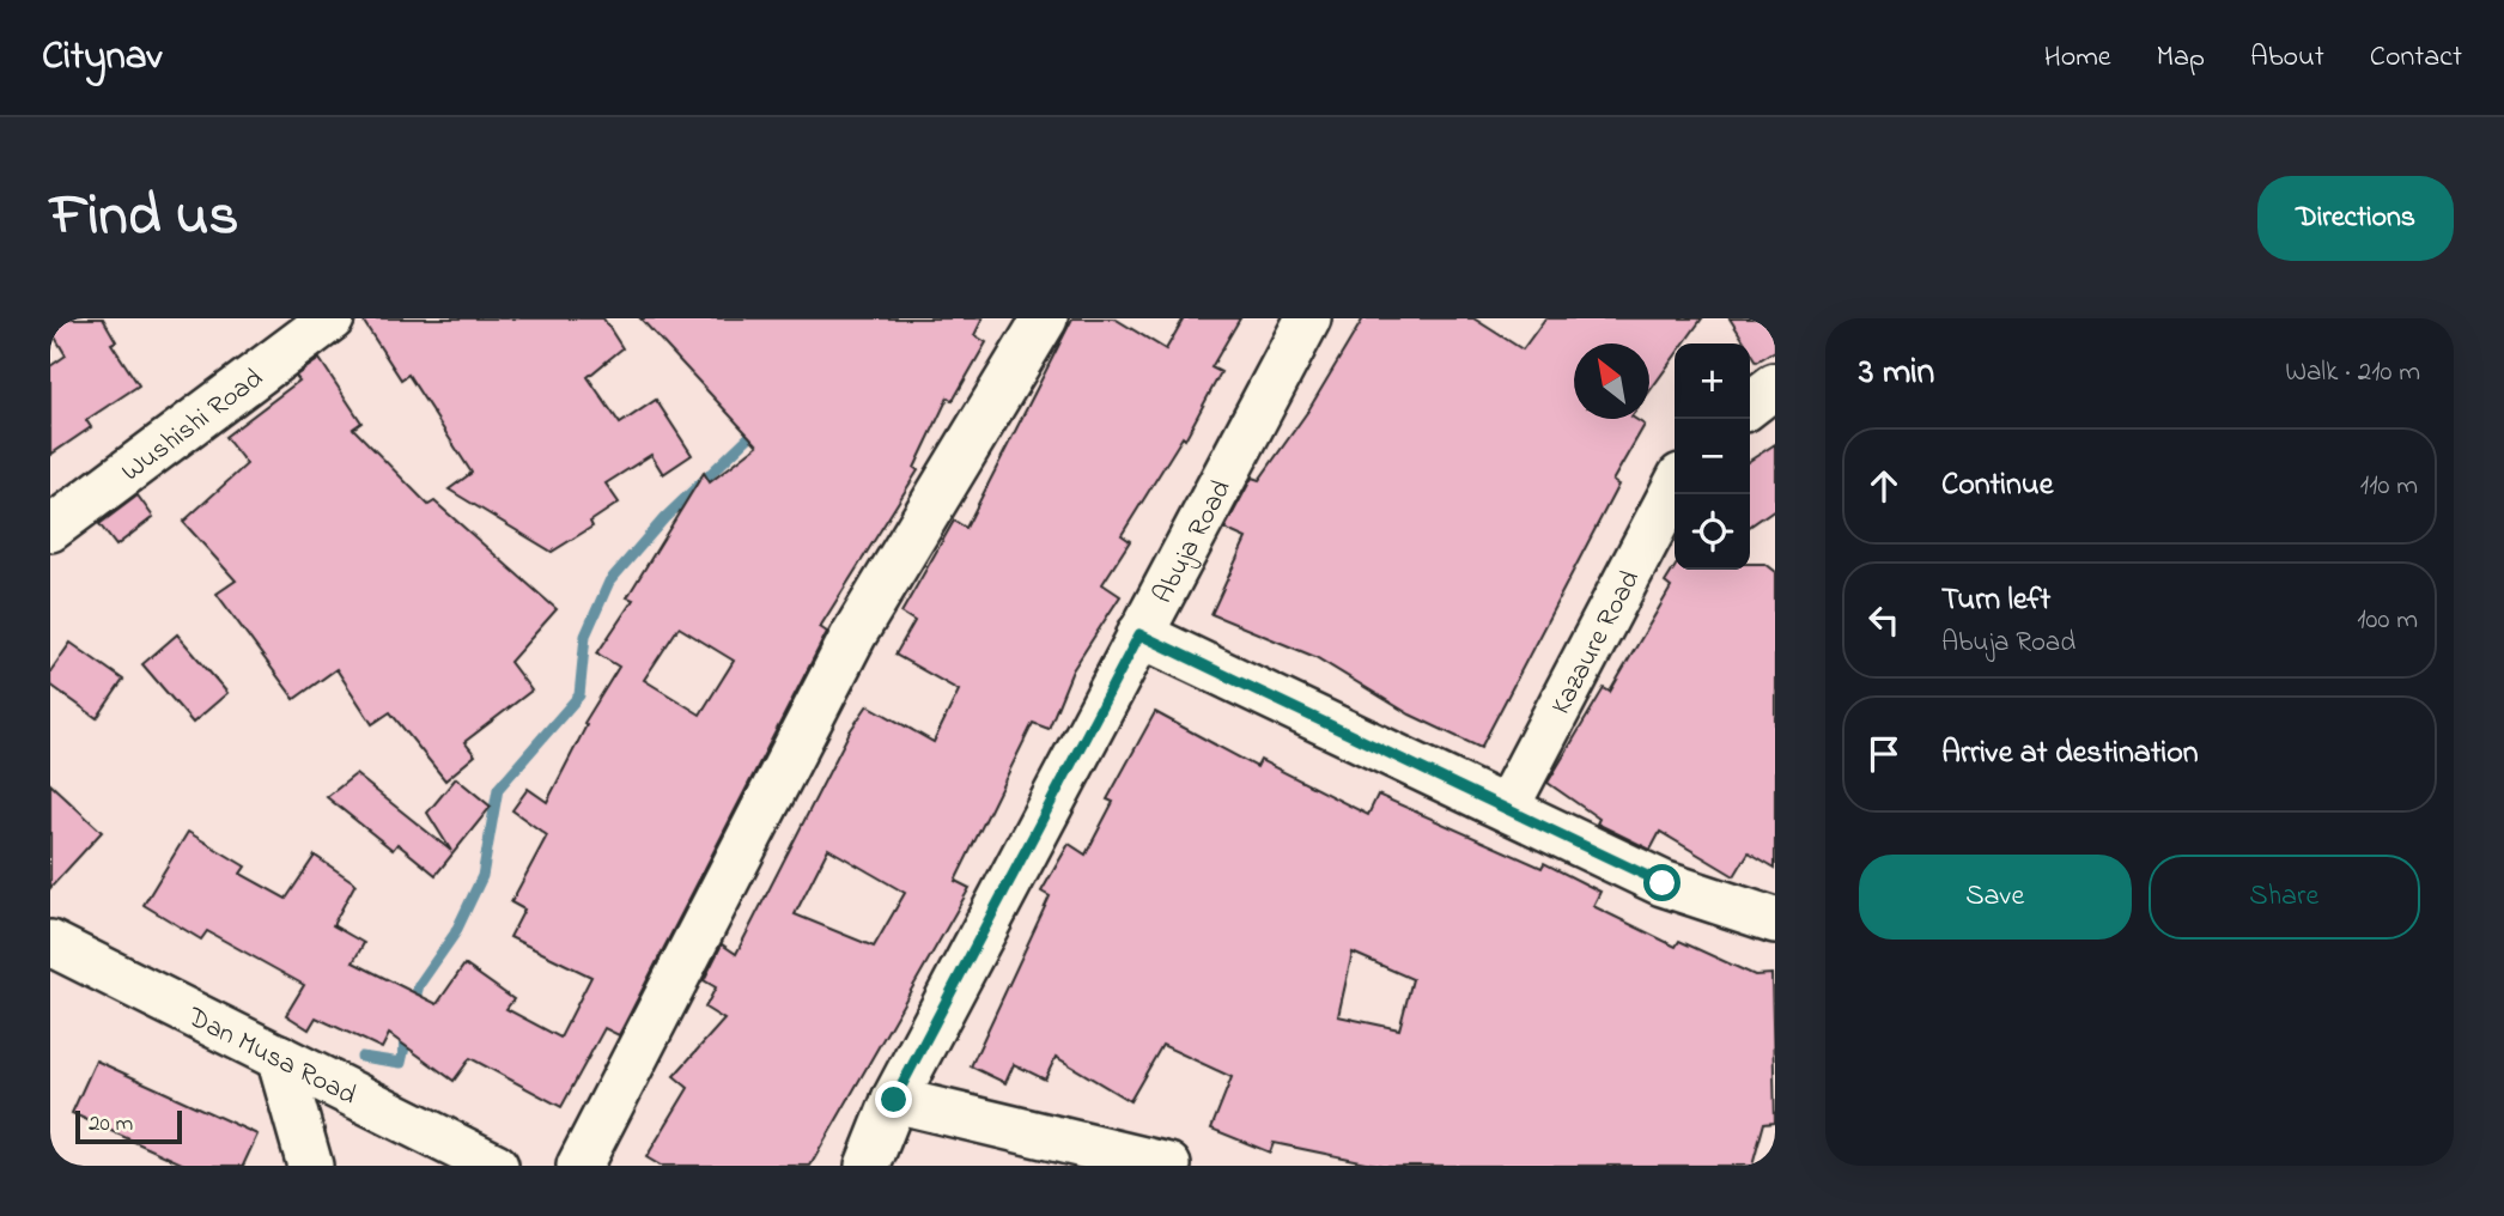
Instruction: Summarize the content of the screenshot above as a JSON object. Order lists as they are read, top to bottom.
{
  "streets": {
    "street": [
      "Wushishi Road",
      "Abuja Road",
      "Kazaure Road",
      "Dan Musa Road"
    ]
  },
  "scale_bar": "20 m",
  "north": "top left",
  "page": {
    "header": "Citynav",
    "nav": [
      "Home",
      "Map",
      "About",
      "Contact"
    ],
    "title": "Find us",
    "buttons": [
      "Directions",
      ["Save", "Share"]
    ],
    "heading": ["3 min", "Walk · 210 m"],
    "map_buttons": ["+", "−"],
    "list": [
      ["Continue", "110 m"],
      ["Turn left", "Abuja Road", "100 m"],
      "Arrive at destination"
    ],
    "scale": "20 m"
  }
}
